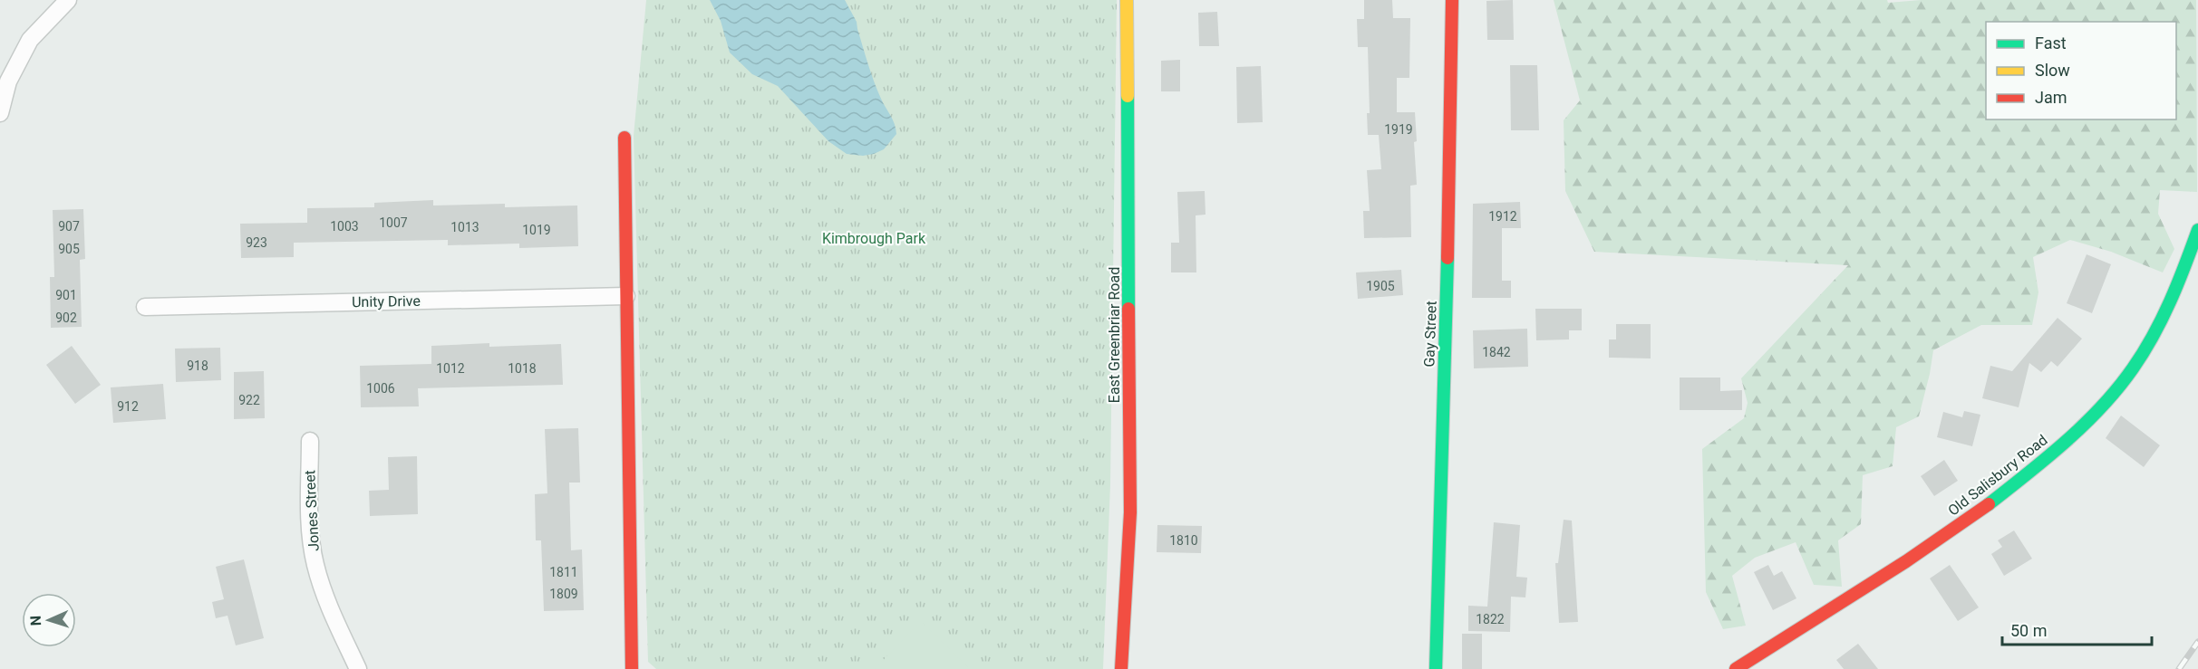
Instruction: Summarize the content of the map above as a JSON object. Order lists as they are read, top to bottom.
{
  "streets": {
    "street": [
      "Unity Drive",
      "Gay Street",
      "East Greenbriar Road",
      "Old Salisbury Road",
      "Jones Street"
    ]
  },
  "parks": ["Kimbrough Park"],
  "house_numbers": [
    "1919",
    "1912",
    "1007",
    "907",
    "1003",
    "1013",
    "1019",
    "923",
    "905",
    "1905",
    "901",
    "902",
    "1842",
    "918",
    "1012",
    "1018",
    "1006",
    "922",
    "912",
    "1810",
    "1811",
    "1809",
    "1822"
  ],
  "legend": ["Fast", "Slow", "Jam"],
  "scale_bar": "50 m",
  "north": "left"
}
